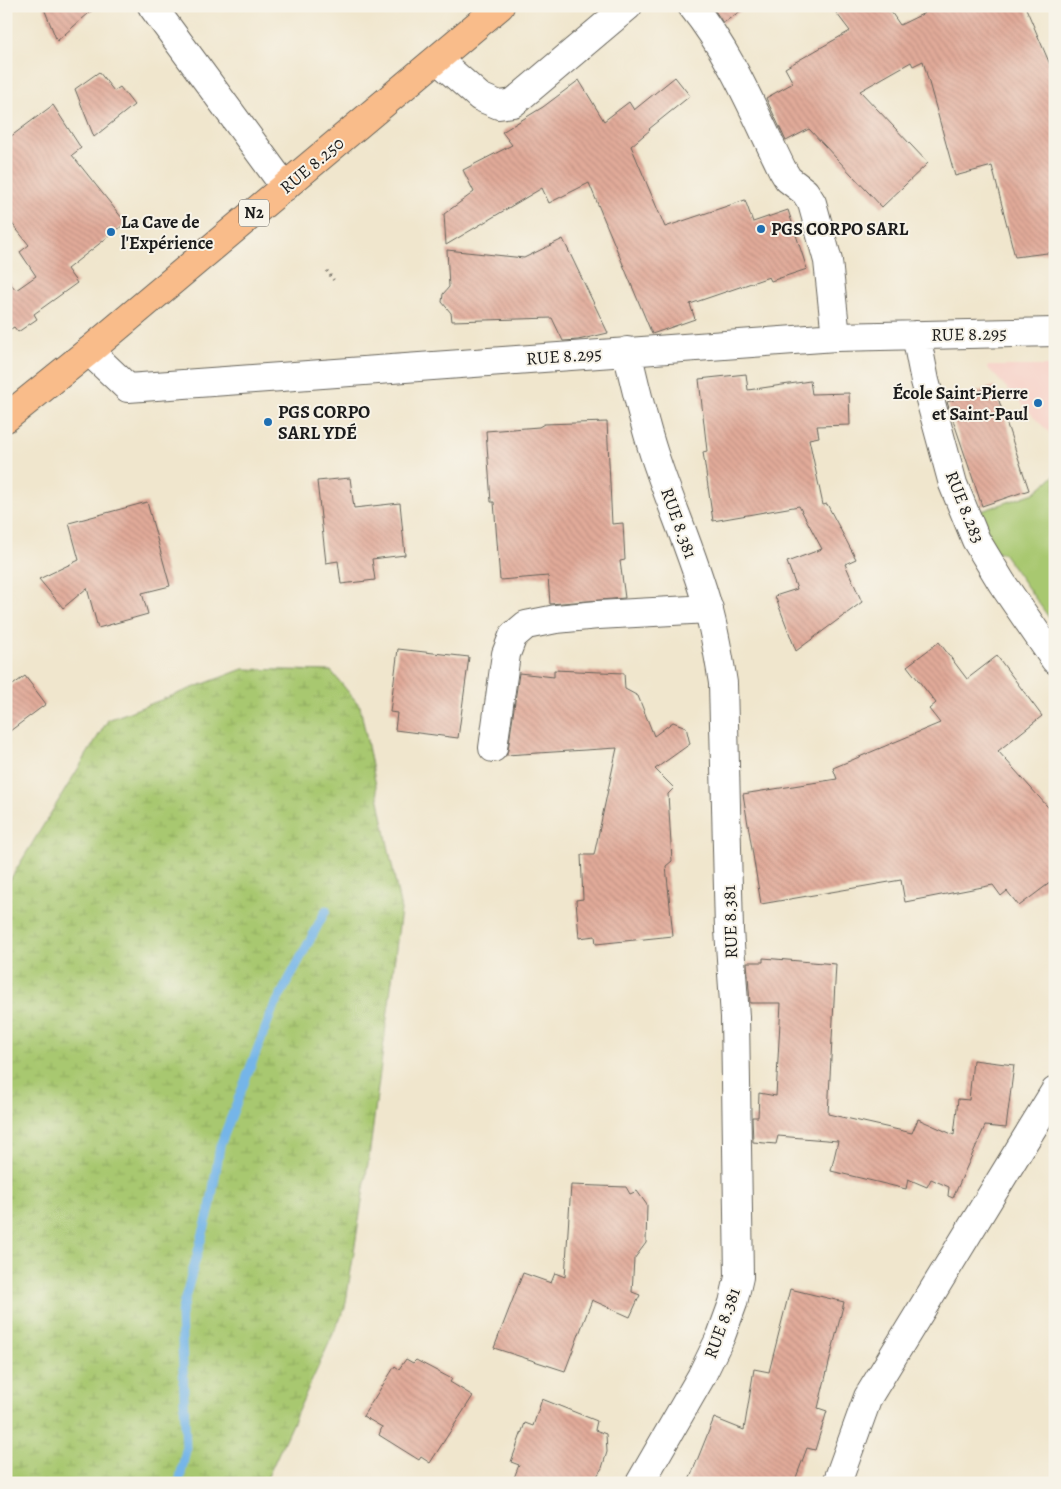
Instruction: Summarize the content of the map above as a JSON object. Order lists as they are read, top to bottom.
{
  "streets": {
    "highway": ["RUE 8.250", "N2"],
    "street": ["RUE 8.295", "RUE 8.283", "RUE 8.381"]
  },
  "crossings": [
    ["RUE 8.250", "RUE 8.295"],
    ["RUE 8.295", "RUE 8.283"],
    ["RUE 8.295", "RUE 8.381"]
  ],
  "places": [
    "PGS CORPO SARL",
    "La Cave de l'Expérience",
    "École Saint-Pierre et Saint-Paul",
    "PGS CORPO SARL YDÉ"
  ]
}
